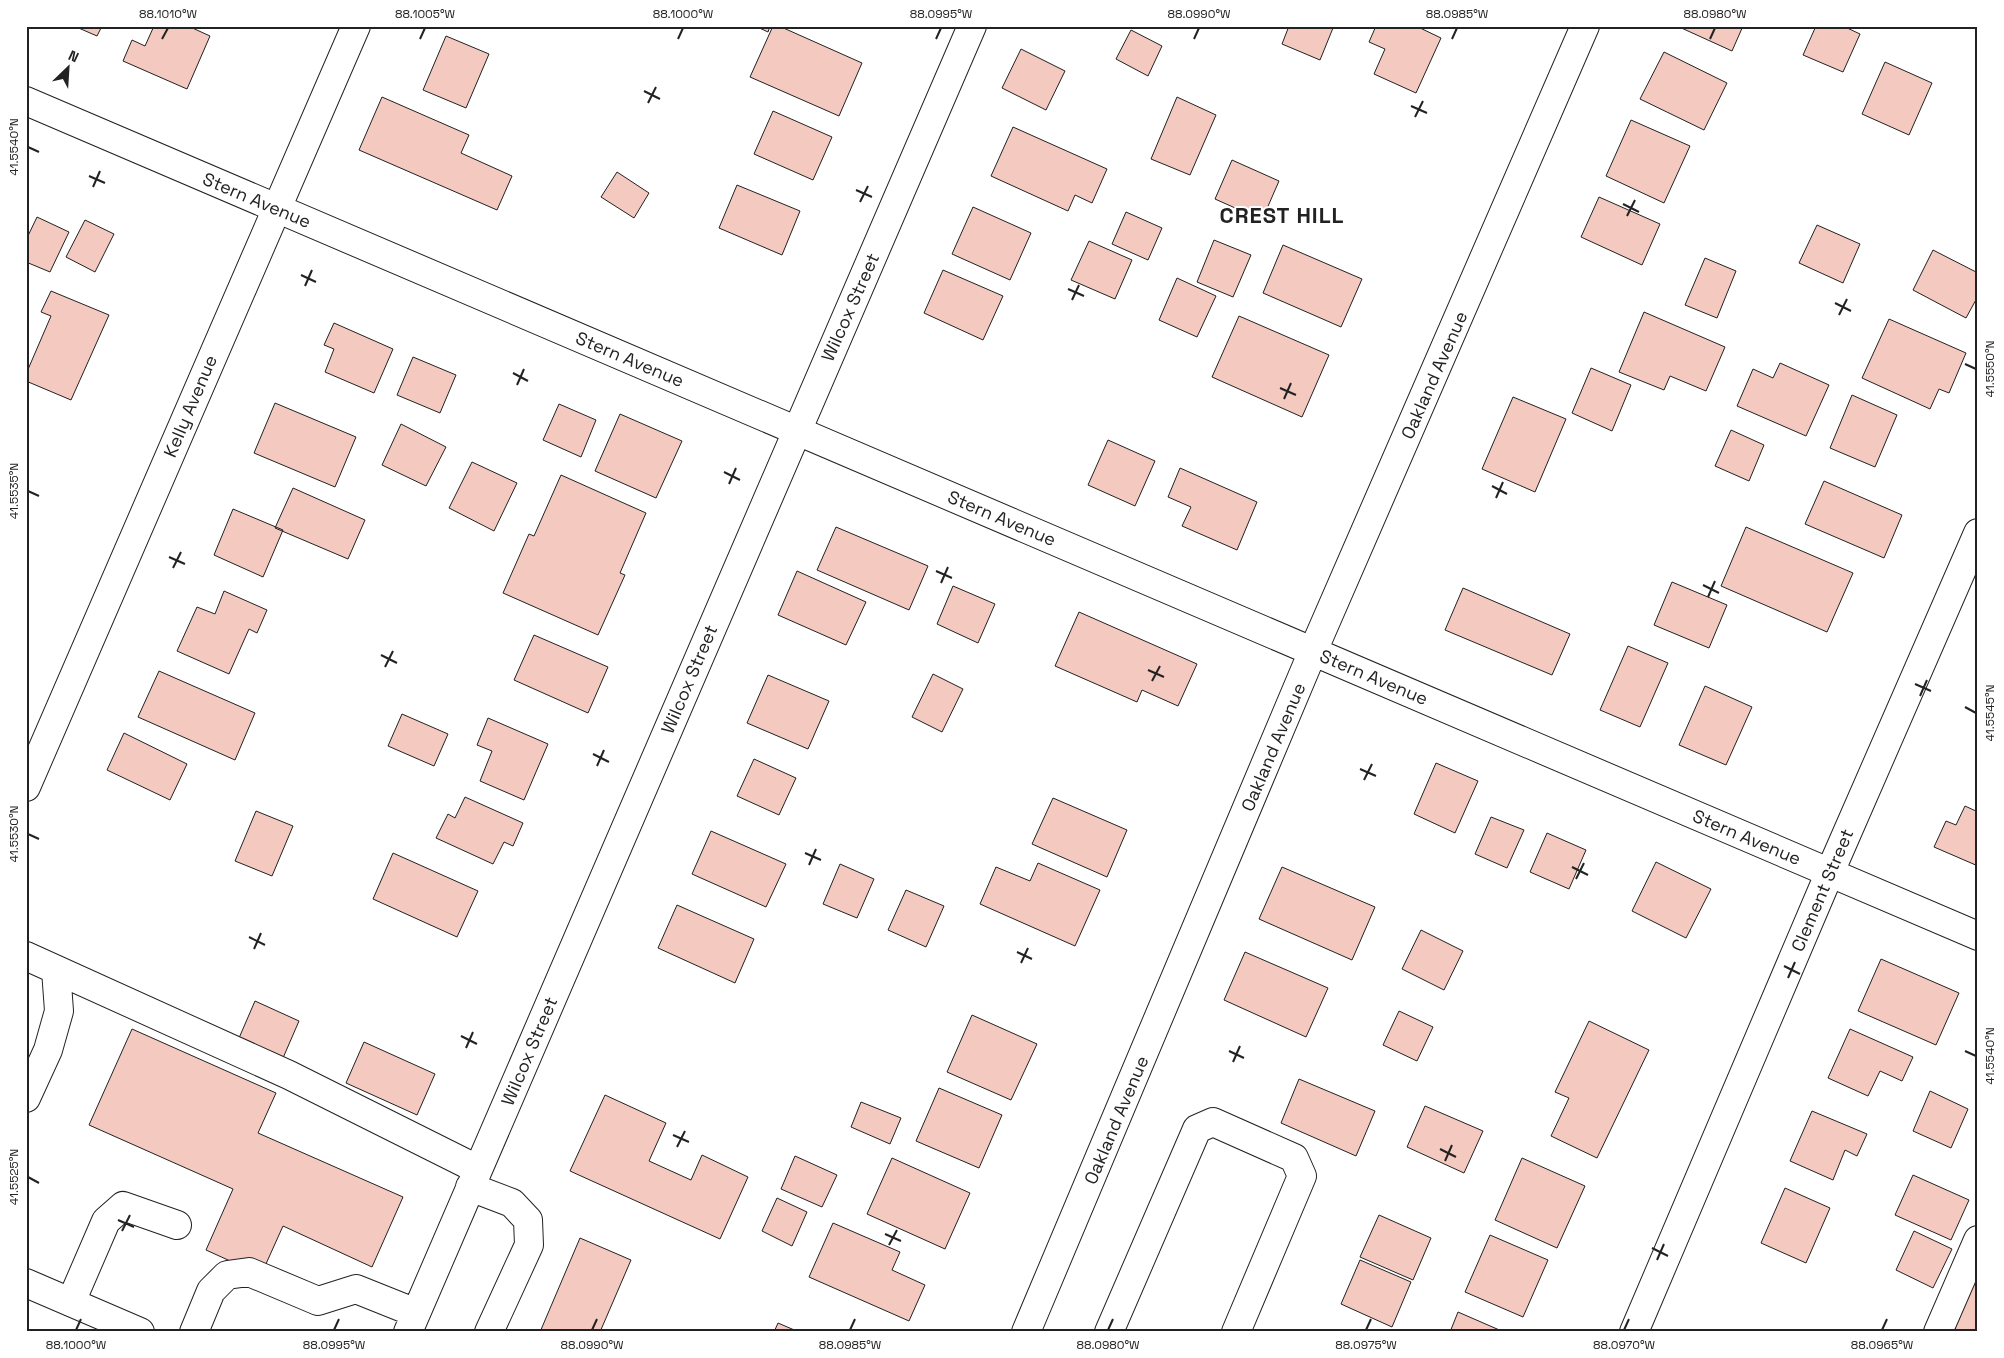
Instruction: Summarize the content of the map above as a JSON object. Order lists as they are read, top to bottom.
{
  "streets": {
    "street": [
      "Stern Avenue",
      "Wilcox Street",
      "Oakland Avenue",
      "Kelly Avenue",
      "Clement Street"
    ]
  },
  "crossings": [
    ["Stern Avenue", "Wilcox Street"],
    ["Stern Avenue", "Oakland Avenue"],
    ["Stern Avenue", "Kelly Avenue"],
    ["Stern Avenue", "Clement Street"]
  ],
  "districts": ["CREST HILL"],
  "north": "top right",
  "coordinates": [
    "88.1010°W",
    "88.1005°W",
    "88.1000°W",
    "88.0995°W",
    "88.0990°W",
    "88.0985°W",
    "88.0980°W",
    "41.5540°N",
    "41.5550°N",
    "41.5535°N",
    "41.5545°N",
    "41.5530°N",
    "41.5525°N",
    "88.0975°W",
    "88.0970°W",
    "88.0965°W"
  ]
}
